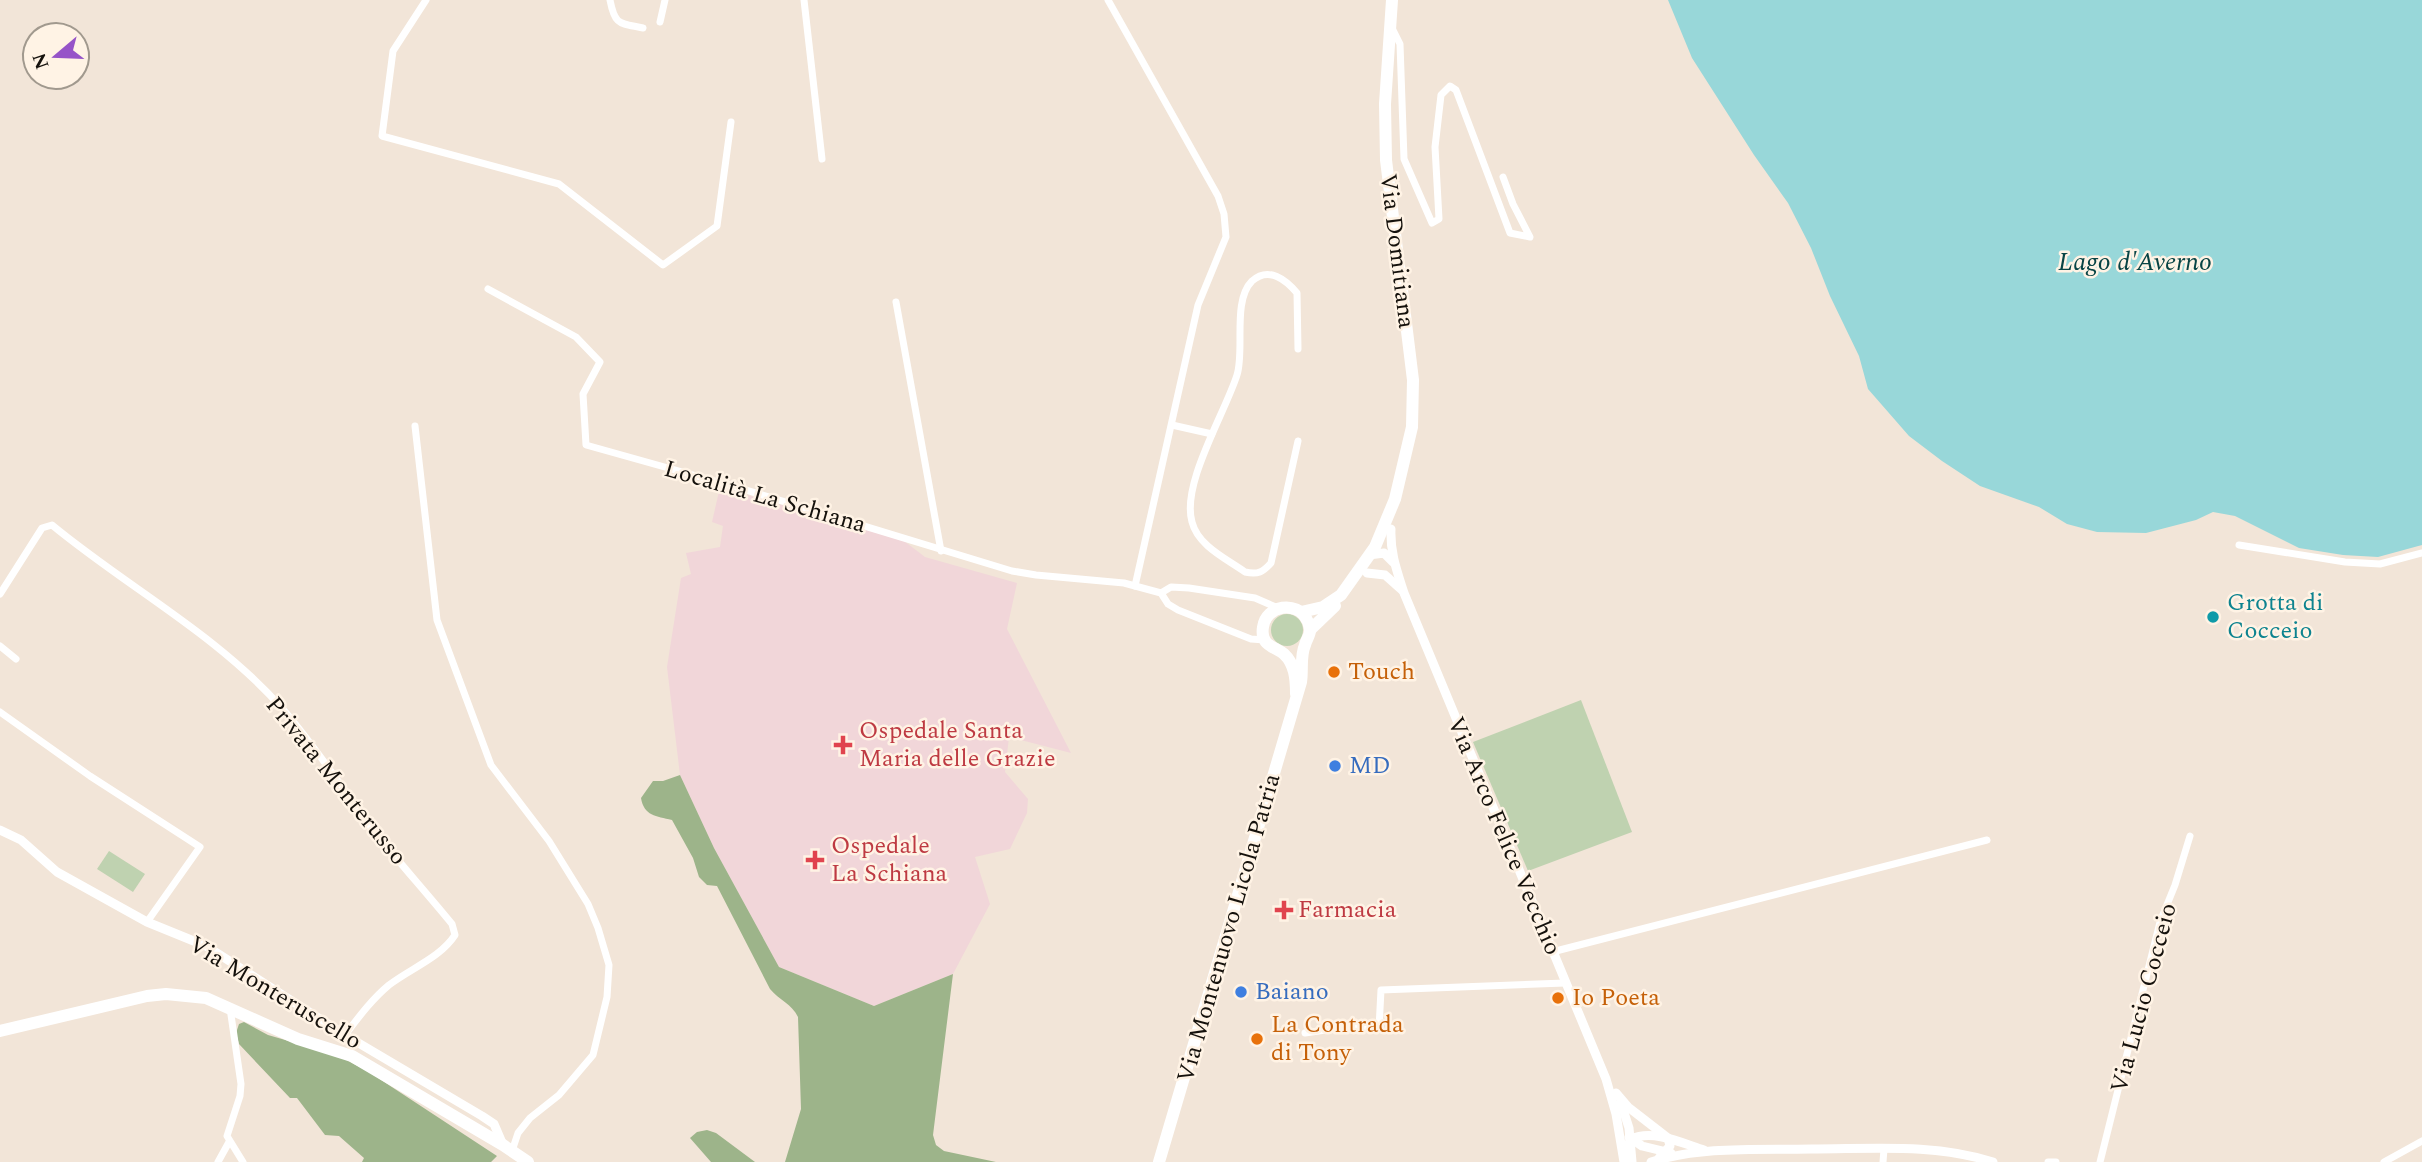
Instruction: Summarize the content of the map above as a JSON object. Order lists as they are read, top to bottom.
{
  "streets": {
    "main road": ["Via Domitiana", "Via Montenuovo Licola Patria"],
    "street": [
      "Località La Schiana",
      "Privata Monterusso",
      "Via Arco Felice Vecchio",
      "Via Monteruscello",
      "Via Lucio Cocceio"
    ]
  },
  "crossings": [
    ["Via Domitiana", "Località La Schiana"],
    ["Via Domitiana", "Via Arco Felice Vecchio"],
    ["Via Domitiana", "Via Montenuovo Licola Patria"],
    ["Località La Schiana", "Via Montenuovo Licola Patria"],
    ["Privata Monterusso", "Via Monteruscello"]
  ],
  "water": ["Lago d'Averno"],
  "places": {
    "other": [
      "Grotta di Cocceio",
      "Touch",
      "MD",
      "Baiano",
      "Io Poeta",
      "La Contrada di Tony"
    ],
    "health": ["Ospedale Santa Maria delle Grazie", "Ospedale La Schiana", "Farmacia"]
  },
  "north": "left"
}
